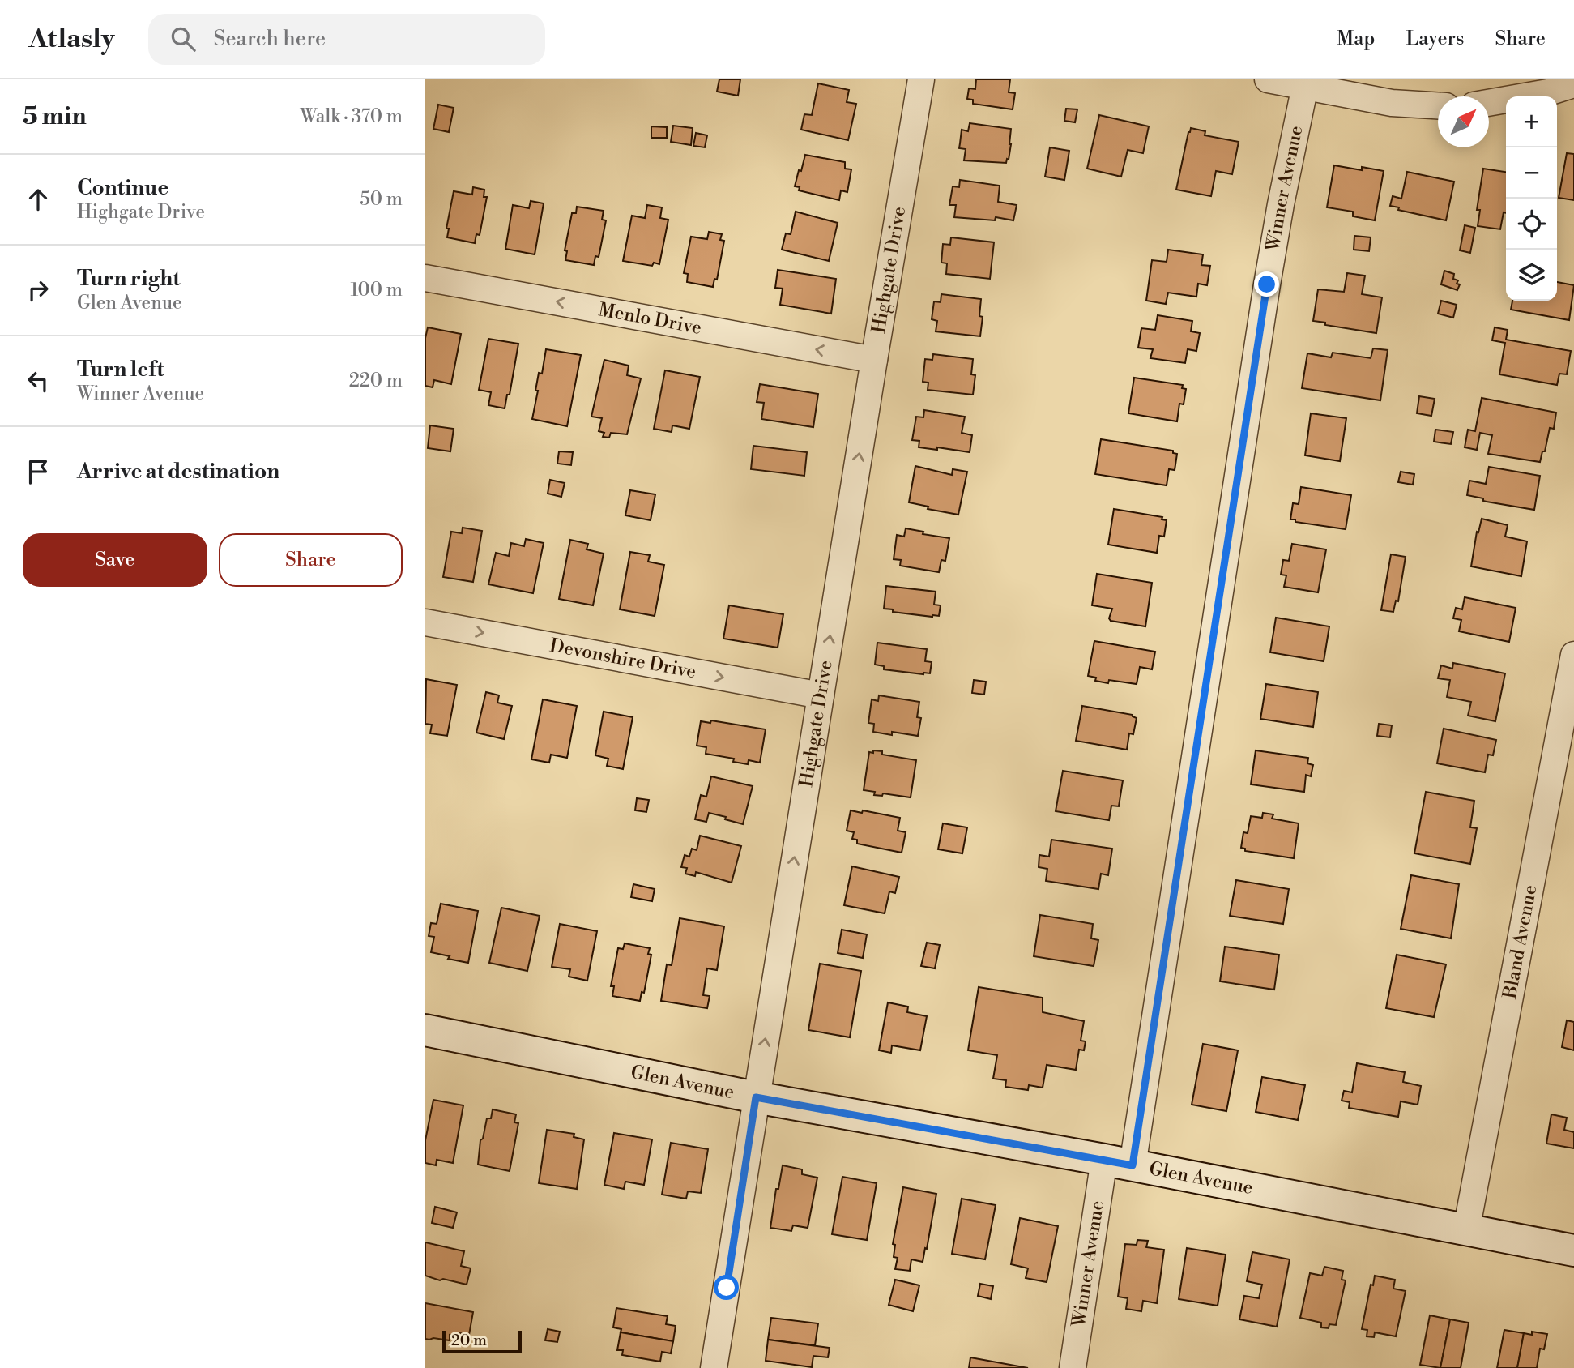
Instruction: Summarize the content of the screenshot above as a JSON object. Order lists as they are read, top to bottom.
{
  "streets": {
    "street": [
      "Winner Avenue",
      "Highgate Drive",
      "Menlo Drive",
      "Devonshire Drive",
      "Bland Avenue",
      "Glen Avenue"
    ]
  },
  "crossings": [
    ["Winner Avenue", "Glen Avenue"],
    ["Highgate Drive", "Menlo Drive"],
    ["Highgate Drive", "Devonshire Drive"],
    ["Highgate Drive", "Glen Avenue"],
    ["Bland Avenue", "Glen Avenue"]
  ],
  "one_way": ["Highgate Drive", "Menlo Drive", "Devonshire Drive"],
  "scale_bar": "20 m",
  "north": "top right",
  "page": {
    "header": "Atlasly",
    "search": "Search here",
    "nav": ["Map", "Layers", "Share"],
    "heading": ["5 min", "Walk · 370 m"],
    "map_buttons": ["+", "−"],
    "list": [
      ["Continue", "Highgate Drive", "50 m"],
      ["Turn right", "Glen Avenue", "100 m"],
      ["Turn left", "Winner Avenue", "220 m"],
      "Arrive at destination"
    ],
    "buttons": ["Save", "Share"],
    "scale": "20 m"
  }
}
